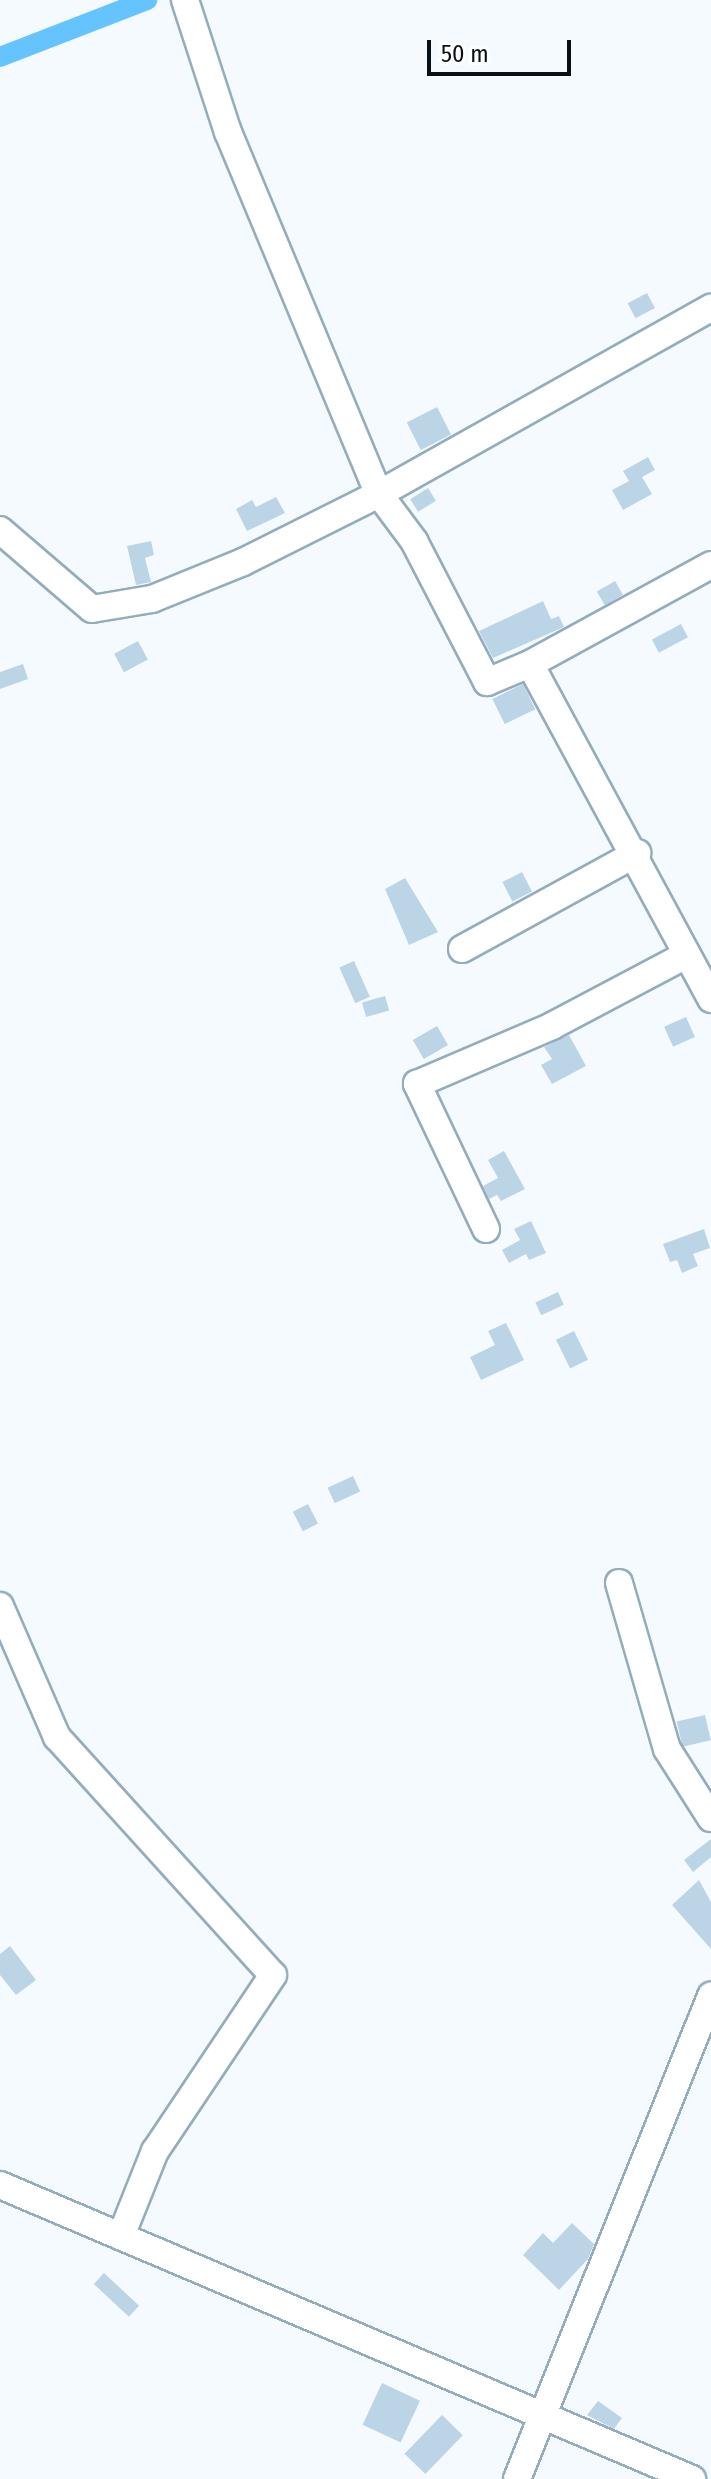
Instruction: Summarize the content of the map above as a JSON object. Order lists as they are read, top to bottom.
{
  "scale_bar": "50 m"
}
